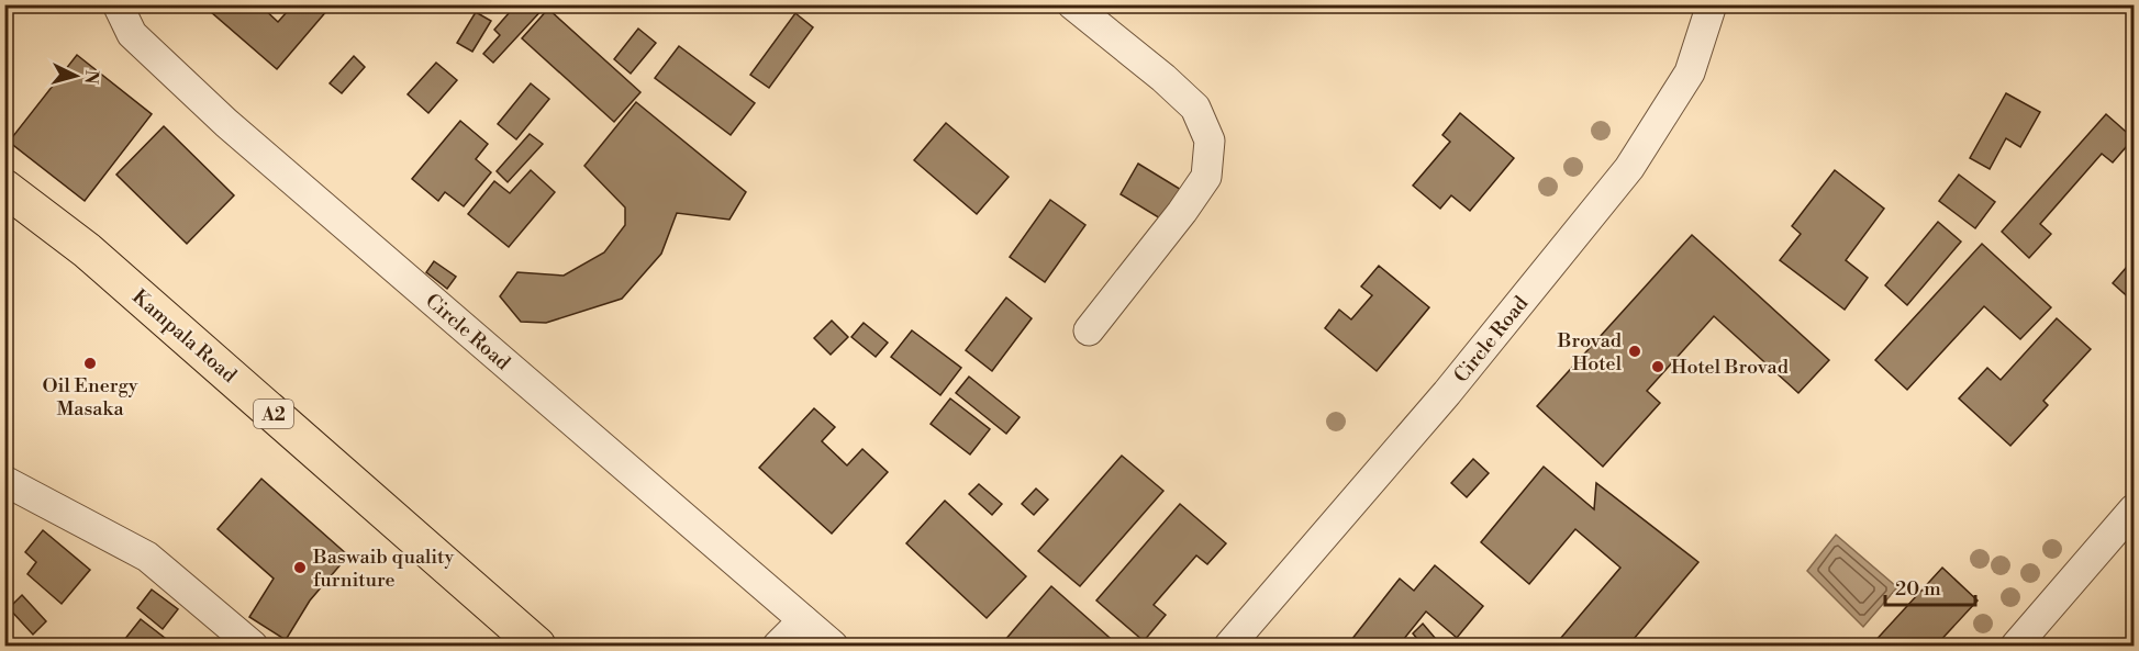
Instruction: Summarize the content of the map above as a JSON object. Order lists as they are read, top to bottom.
{
  "streets": {
    "main road": ["Kampala Road", "A2"],
    "street": ["Circle Road"]
  },
  "places": [
    "Brovad Hotel",
    "Oil Energy Masaka",
    "Hotel Brovad",
    "Baswaib quality furniture"
  ],
  "scale_bar": "20 m",
  "north": "right"
}
